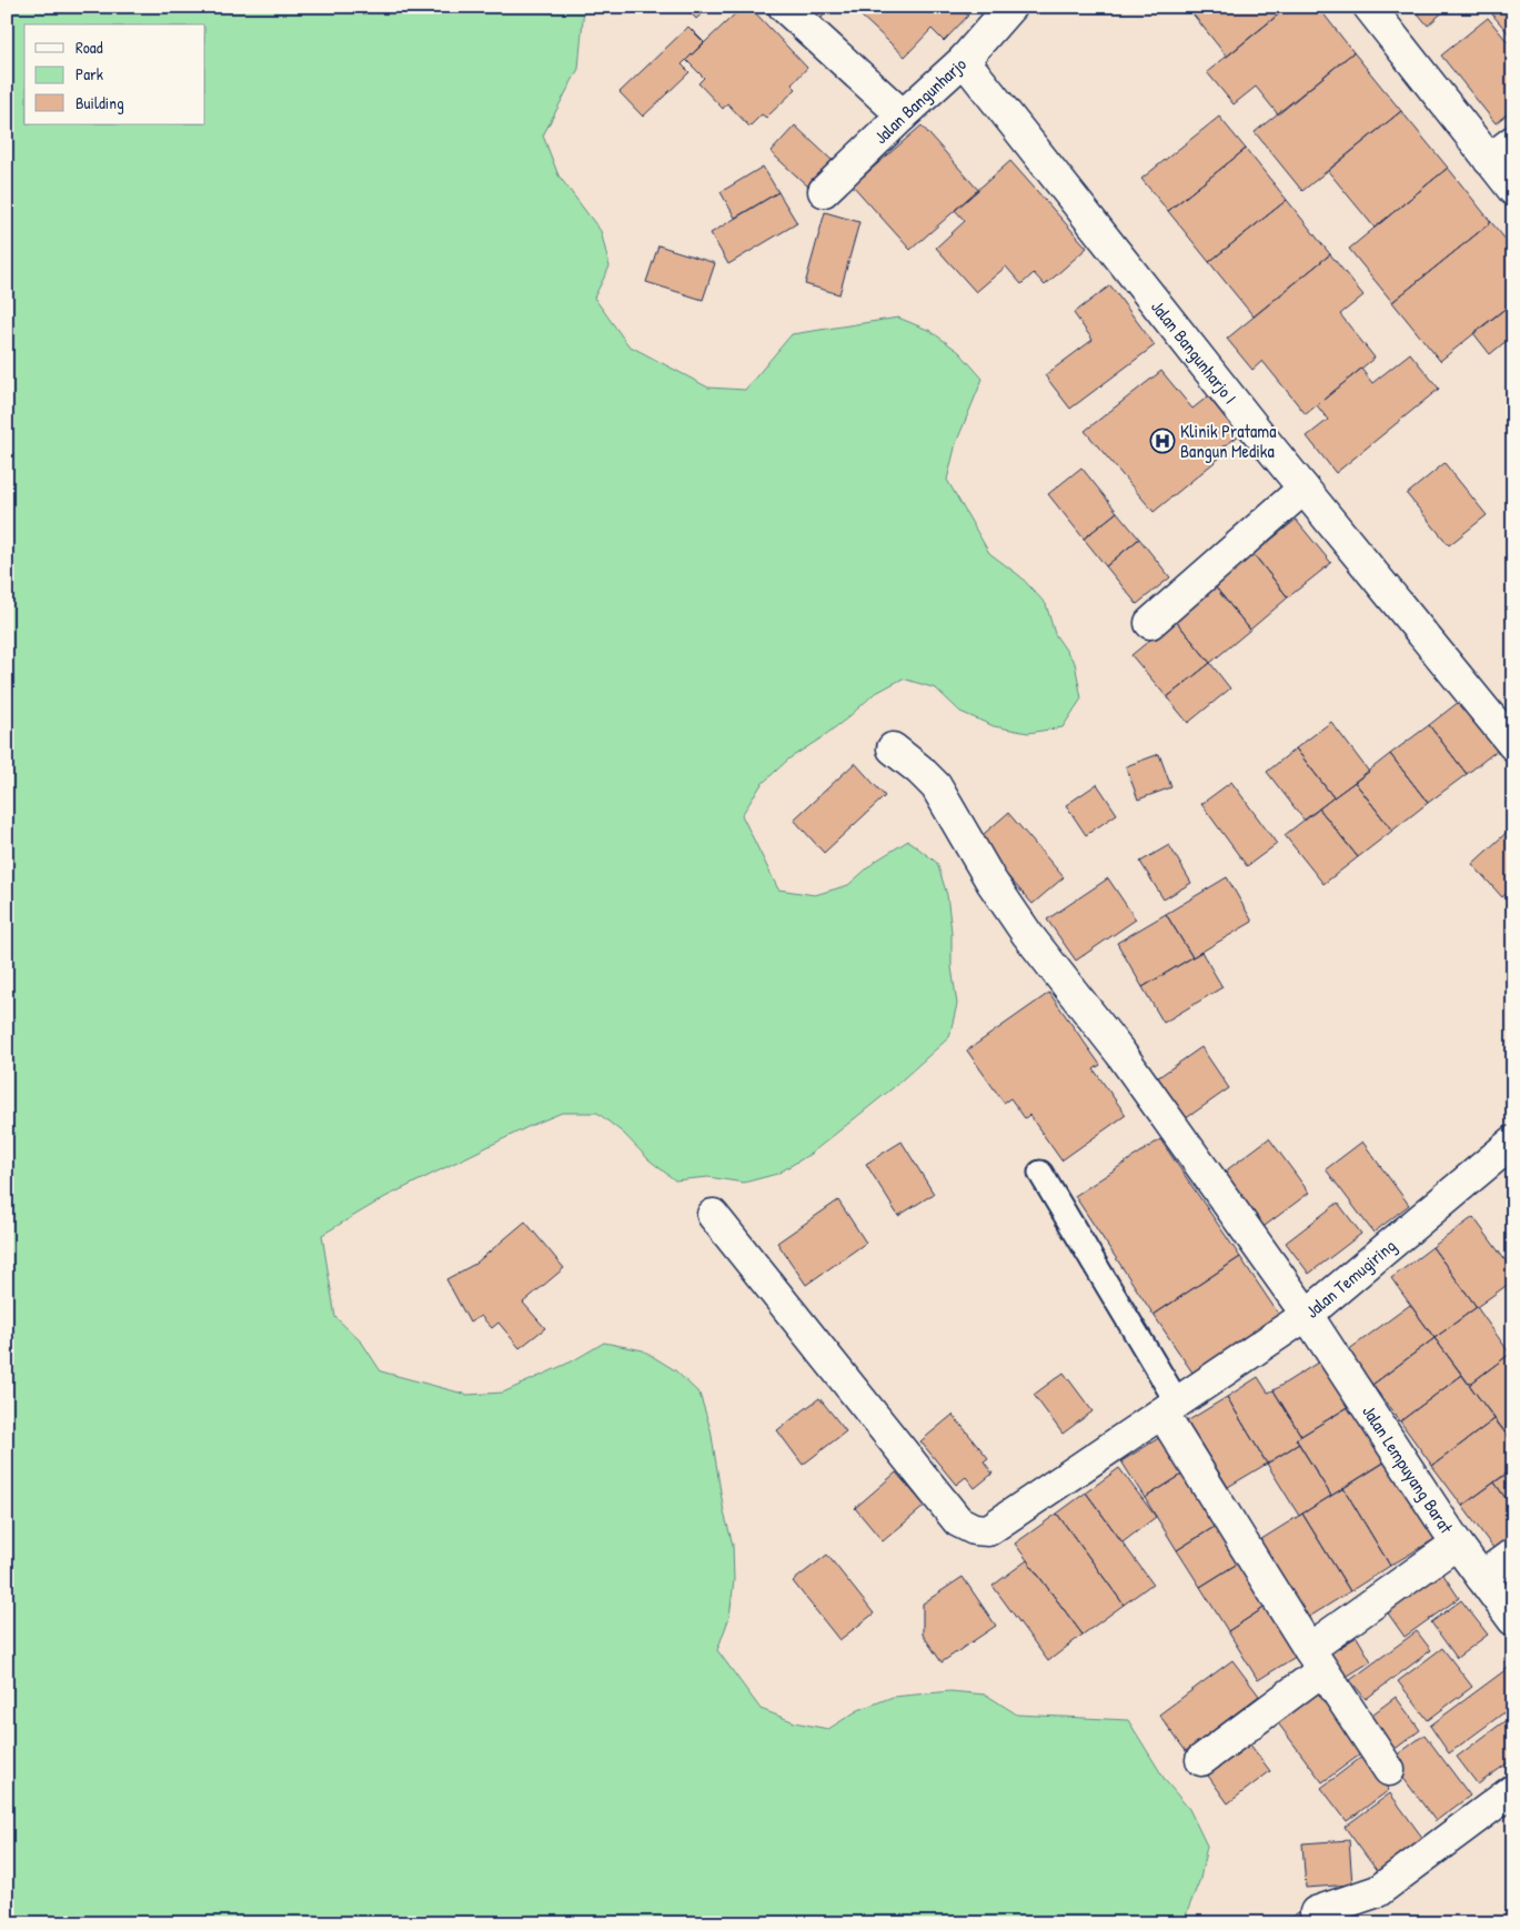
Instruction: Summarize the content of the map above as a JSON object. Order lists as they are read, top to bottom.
{
  "streets": {
    "street": [
      "Jalan Bangunharjo",
      "Jalan Bangunharjo I",
      "Jalan Temugiring",
      "Jalan Lempuyang Barat"
    ]
  },
  "crossings": [
    ["Jalan Bangunharjo", "Jalan Bangunharjo I"],
    ["Jalan Temugiring", "Jalan Lempuyang Barat"]
  ],
  "places": {
    "hospital": ["Klinik Pratama Bangun Medika"]
  },
  "legend": ["Road", "Park", "Building"]
}
